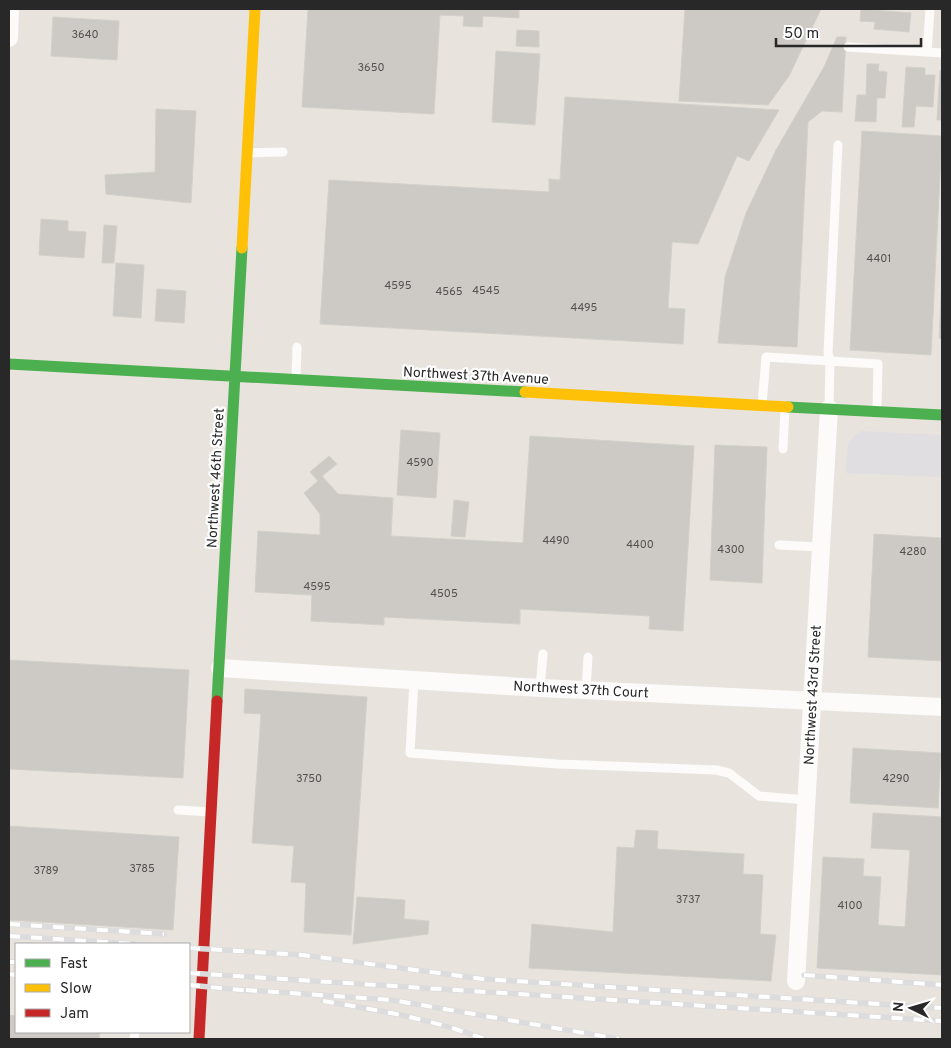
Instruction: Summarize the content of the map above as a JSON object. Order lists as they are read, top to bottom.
{
  "streets": {
    "street": [
      "Northwest 37th Avenue",
      "Northwest 46th Street",
      "Northwest 37th Court",
      "Northwest 43rd Street"
    ]
  },
  "crossings": [
    ["Northwest 37th Avenue", "Northwest 46th Street"],
    ["Northwest 37th Avenue", "Northwest 43rd Street"],
    ["Northwest 46th Street", "Northwest 37th Court"],
    ["Northwest 37th Court", "Northwest 43rd Street"]
  ],
  "house_numbers": [
    "3640",
    "3650",
    "4401",
    "4595",
    "4545",
    "4565",
    "4495",
    "4590",
    "4490",
    "4400",
    "4300",
    "4280",
    "4595",
    "4505",
    "3750",
    "4290",
    "3785",
    "3789",
    "3737",
    "4100"
  ],
  "legend": ["Fast", "Slow", "Jam"],
  "scale_bar": "50 m",
  "north": "left"
}
